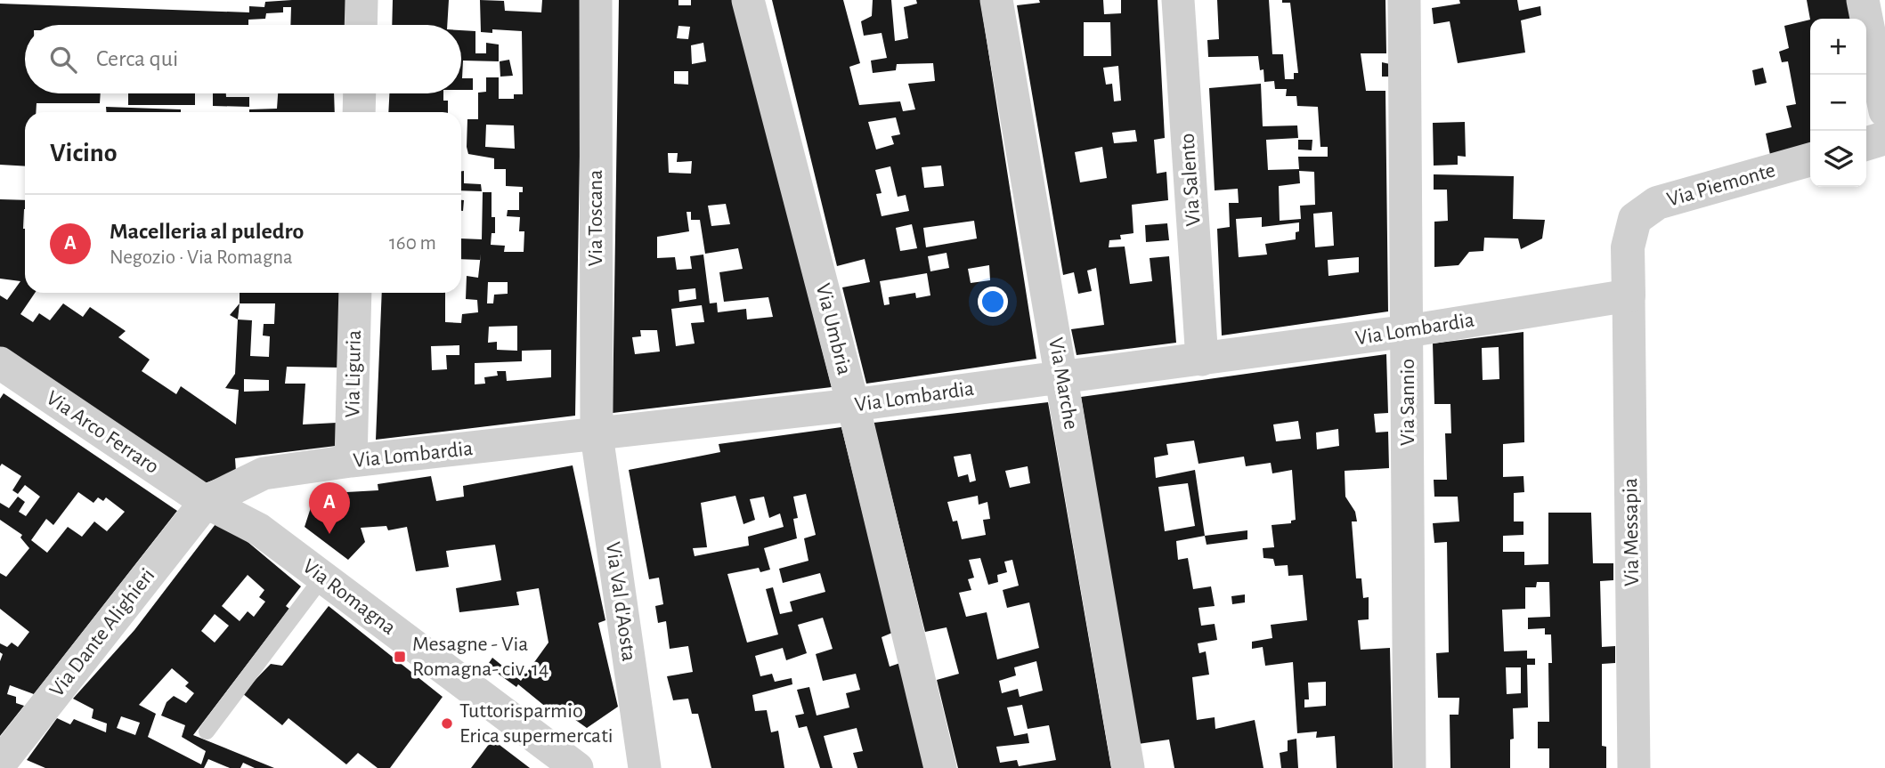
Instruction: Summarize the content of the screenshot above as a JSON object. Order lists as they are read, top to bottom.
{
  "streets": {
    "street": [
      "Via Salento",
      "Via Piemonte",
      "Via Toscana",
      "Via Umbria",
      "Via Lombardia",
      "Via Liguria",
      "Via Marche",
      "Via Sannio",
      "Via Arco Ferraro",
      "Via Messapia",
      "Via Romagna",
      "Via Val d'Aosta",
      "Via Dante Alighieri"
    ]
  },
  "crossings": [
    ["Via Salento", "Via Lombardia"],
    ["Via Piemonte", "Via Lombardia"],
    ["Via Piemonte", "Via Messapia"],
    ["Via Toscana", "Via Lombardia"],
    ["Via Toscana", "Via Val d'Aosta"],
    ["Via Umbria", "Via Lombardia"],
    ["Via Lombardia", "Via Liguria"],
    ["Via Lombardia", "Via Marche"],
    ["Via Lombardia", "Via Sannio"],
    ["Via Lombardia", "Via Arco Ferraro"],
    ["Via Lombardia", "Via Messapia"],
    ["Via Lombardia", "Via Romagna"],
    ["Via Lombardia", "Via Val d'Aosta"],
    ["Via Lombardia", "Via Dante Alighieri"],
    ["Via Arco Ferraro", "Via Romagna"],
    ["Via Arco Ferraro", "Via Dante Alighieri"],
    ["Via Romagna", "Via Dante Alighieri"]
  ],
  "places": {
    "transit": ["Mesagne - Via Romagna- civ. 14"],
    "other": ["Tuttorisparmio Erica supermercati"]
  },
  "page": {
    "map_buttons": ["+", "−"],
    "search": "Cerca qui",
    "heading": "Vicino",
    "list": [
      {
        "mark": "A",
        "name": "Macelleria al puledro",
        "note": "Negozio · Via Romagna",
        "value": "160 m"
      }
    ],
    "pins": "A"
  }
}
